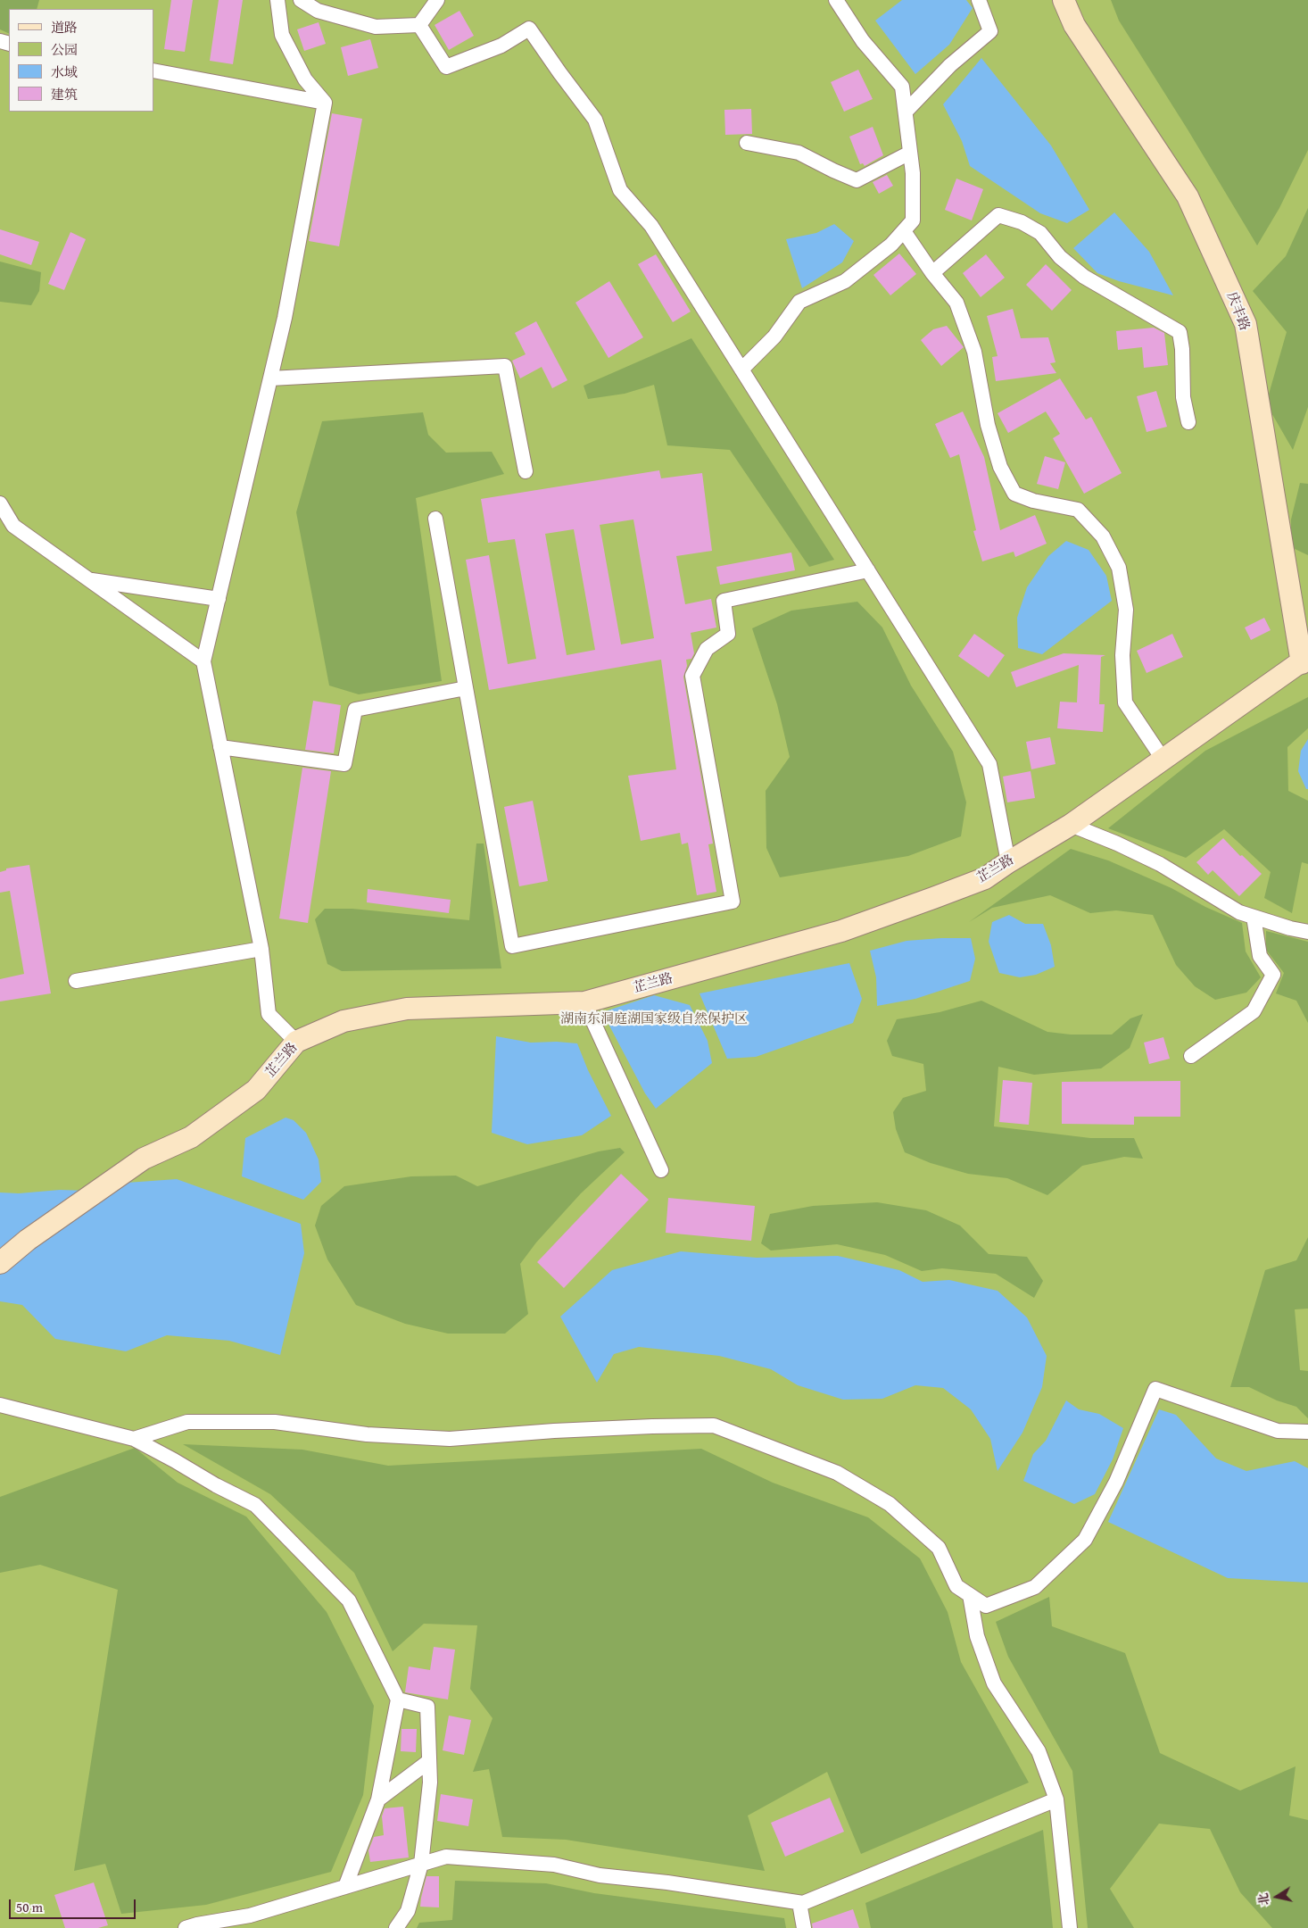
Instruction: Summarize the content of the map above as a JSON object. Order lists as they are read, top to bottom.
{
  "streets": {
    "street": ["庆丰路", "芷兰路"]
  },
  "crossings": [
    ["庆丰路", "芷兰路"]
  ],
  "parks": ["湖南东洞庭湖国家级自然保护区"],
  "legend": [
    "道路",
    "公园",
    "水域",
    "建筑"
  ],
  "scale_bar": "50 m",
  "north": "left"
}
